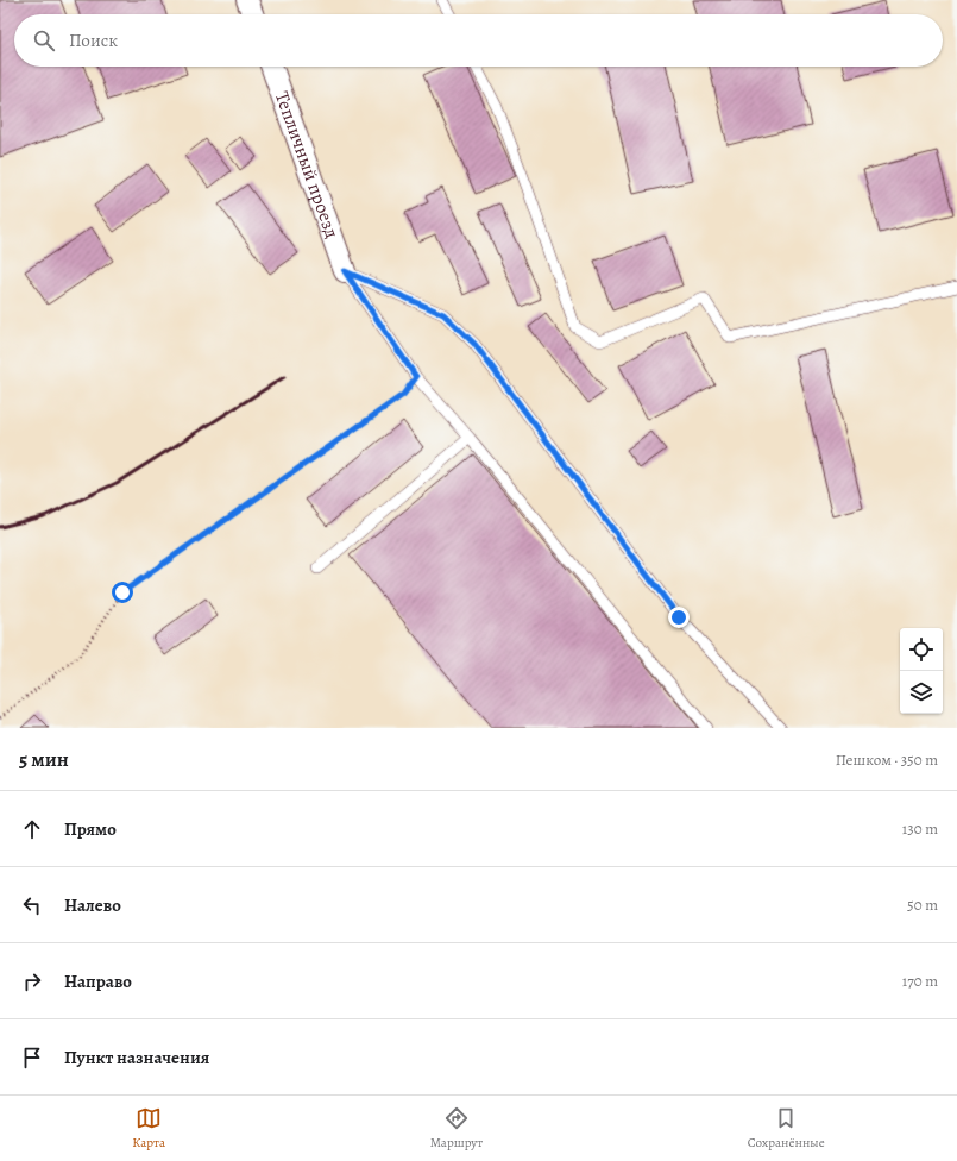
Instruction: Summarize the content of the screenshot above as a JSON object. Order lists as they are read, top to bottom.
{
  "streets": {
    "street": ["Тепличный проезд"]
  },
  "page": {
    "search": "Поиск",
    "heading": ["5 мин", "Пешком · 350 m"],
    "list": [
      ["Прямо", "130 m"],
      ["Налево", "50 m"],
      ["Направо", "170 m"],
      "Пункт назначения"
    ],
    "nav": ["Карта", "Маршрут", "Сохранённые"]
  }
}
